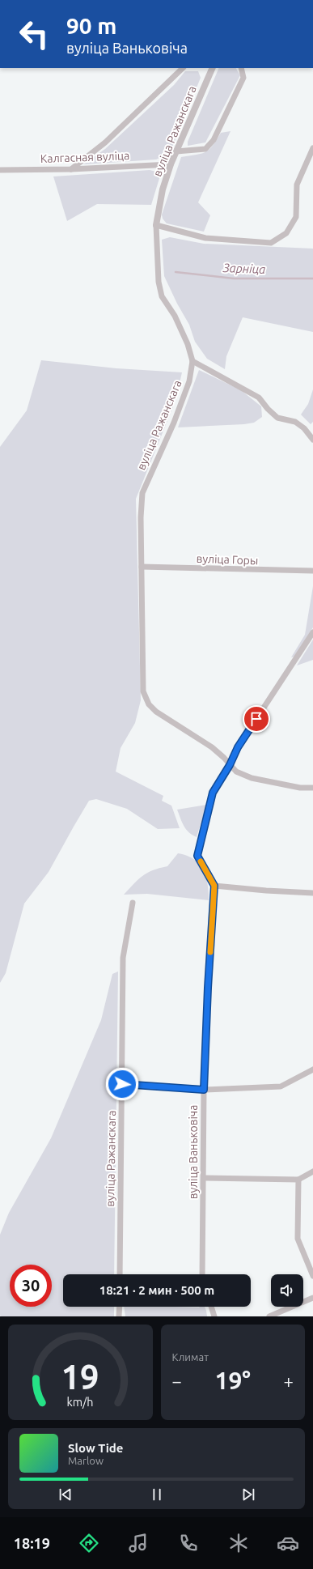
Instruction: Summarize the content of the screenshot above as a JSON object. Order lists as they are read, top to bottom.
{
  "streets": {
    "street": [
      "вуліца Ражанскага",
      "Калгасная вуліца",
      "вуліца Горы",
      "вуліца Ваньковіча"
    ]
  },
  "crossings": [
    ["вуліца Ражанскага", "Калгасная вуліца"],
    ["вуліца Ражанскага", "вуліца Горы"]
  ],
  "water": ["Зарніца"],
  "page": {
    "turn": ["90 m", "вуліца Ваньковіча"],
    "limit": "30",
    "trip": "18:21 · 2 мин · 500 m",
    "tile": "Климат",
    "heat": ["−", "19°", "+"],
    "song": ["Slow Tide", "Marlow"],
    "tabs": "18:19",
    "gauge": ["19", "km/h"]
  }
}
